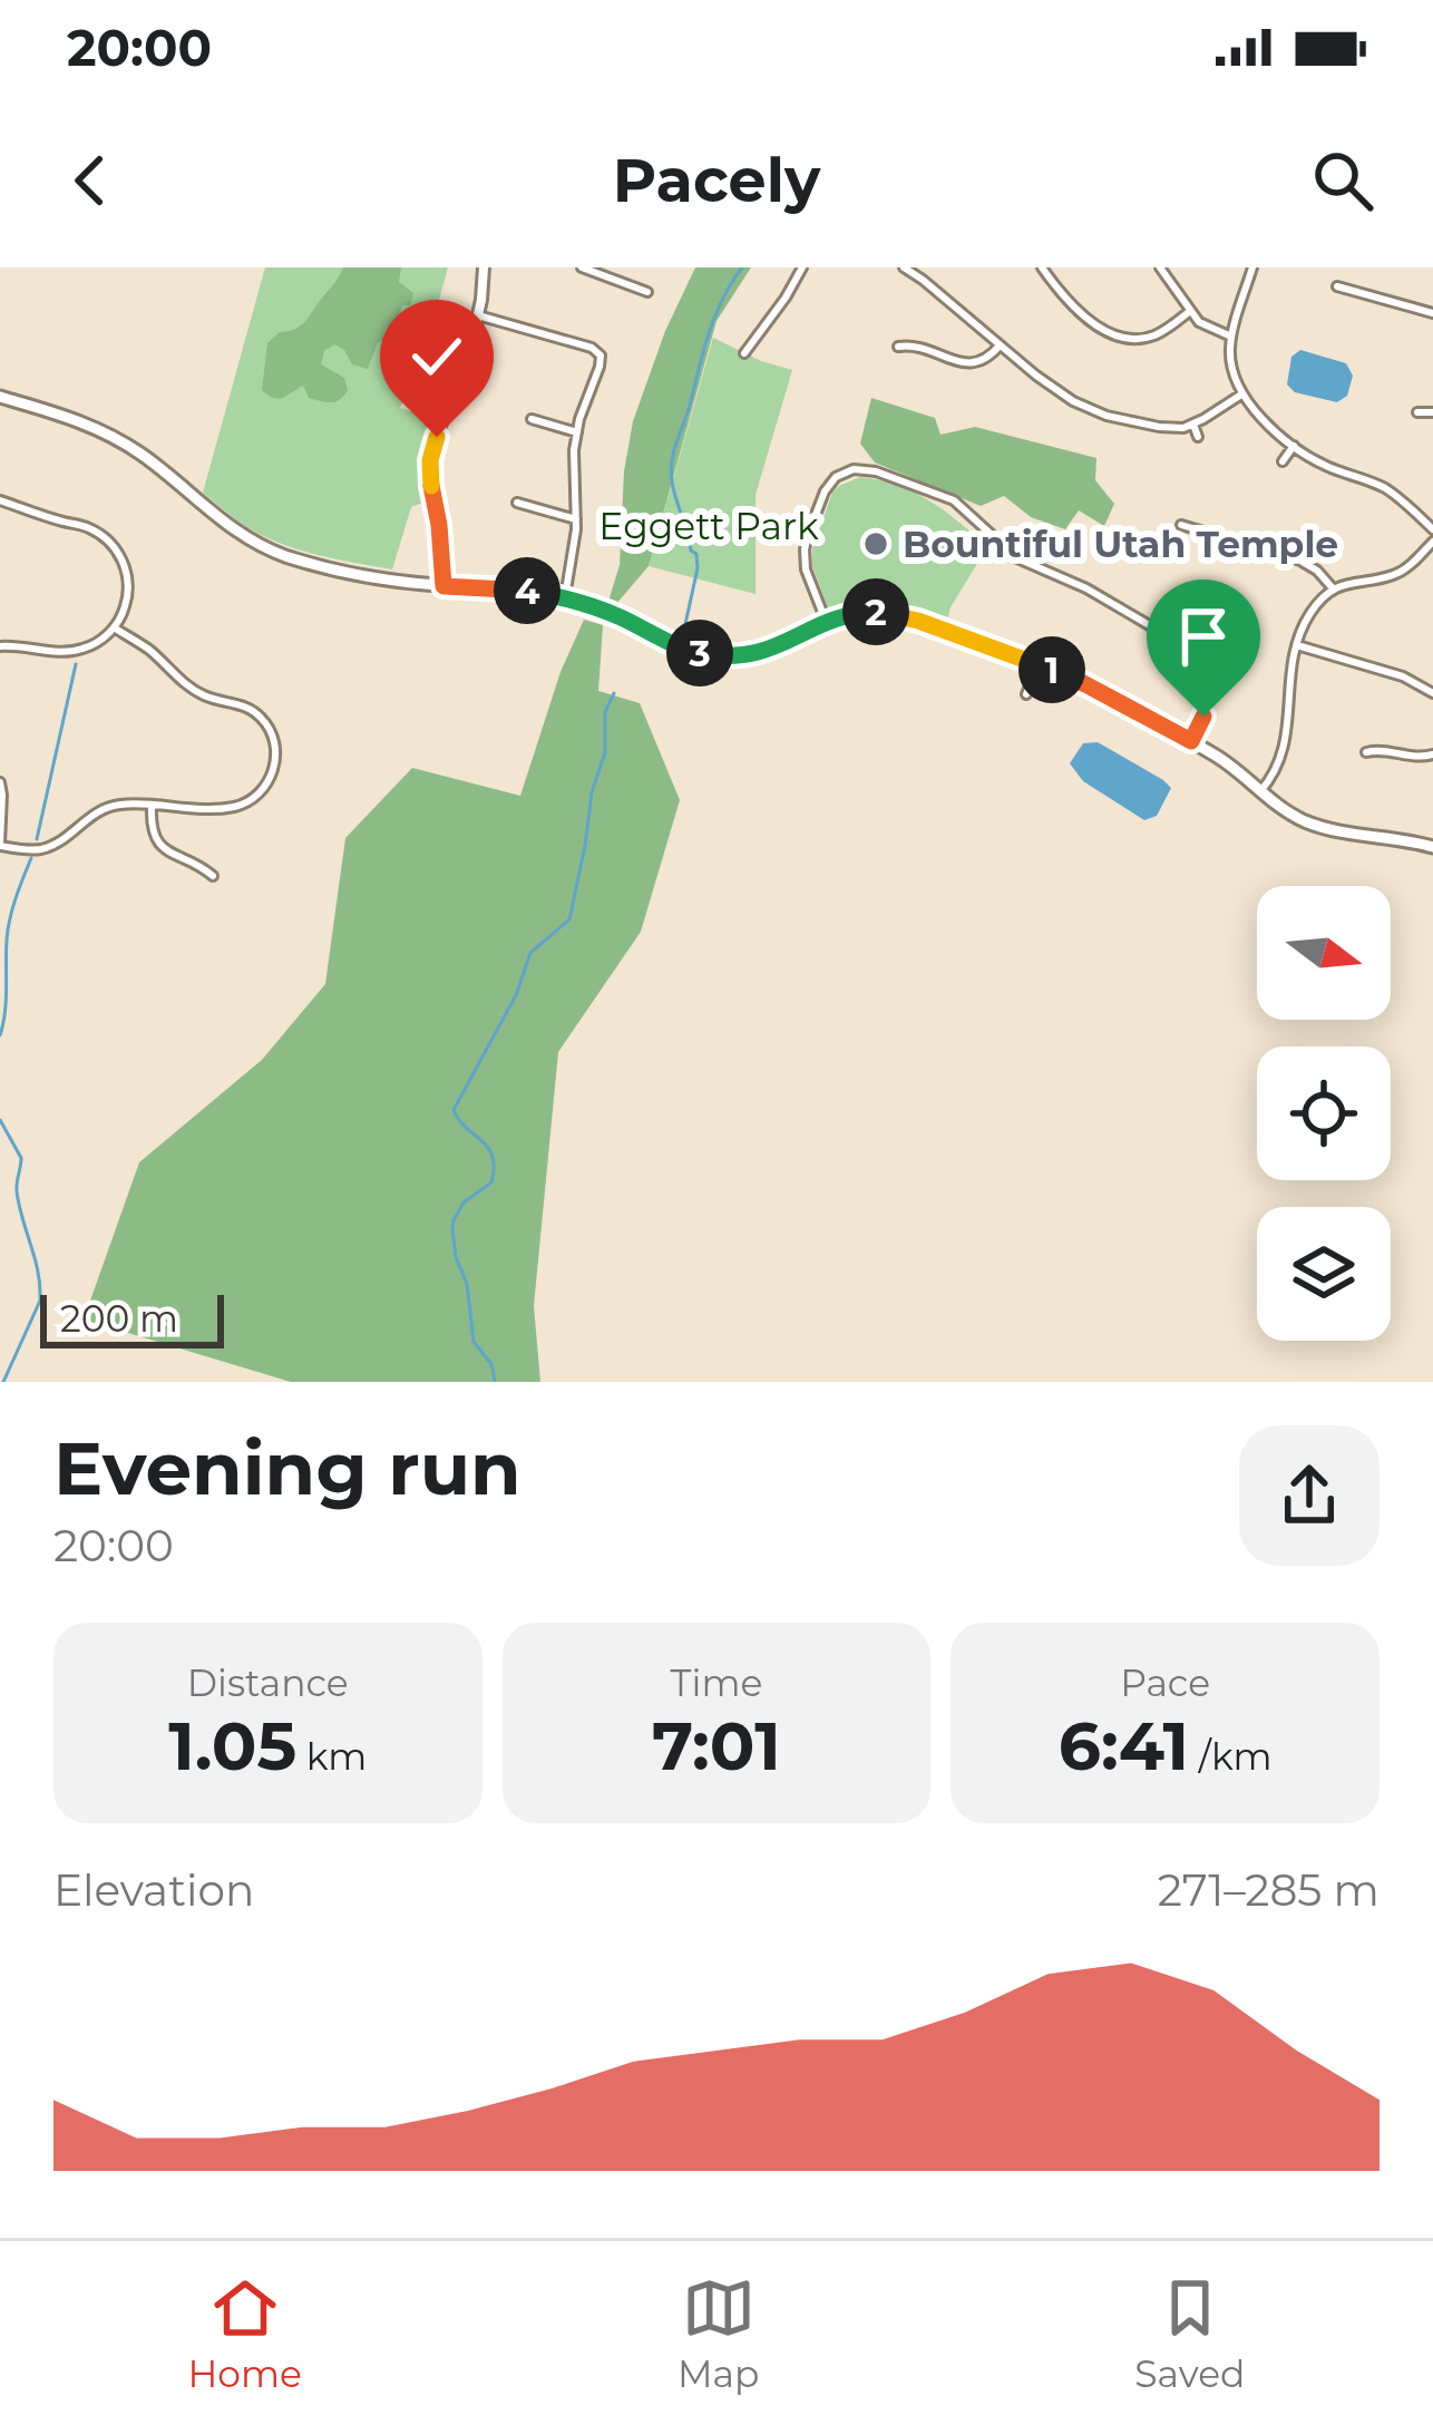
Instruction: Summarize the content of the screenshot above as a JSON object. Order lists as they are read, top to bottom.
{
  "parks": ["Eggett Park"],
  "places": ["Bountiful Utah Temple"],
  "scale_bar": "200 m",
  "north": "right",
  "page": {
    "status": "20:00",
    "header": "Pacely",
    "pins": [
      "4",
      "2",
      "3",
      "1"
    ],
    "scale": "200 m",
    "heading": ["Evening run", "20:00"],
    "stats": [
      ["Distance", "1.05 km"],
      ["Time", "7:01"],
      ["Pace", "6:41 /km"]
    ],
    "chart": ["Elevation", "271–285 m"],
    "tabs": ["Home", "Map", "Saved"]
  }
}
